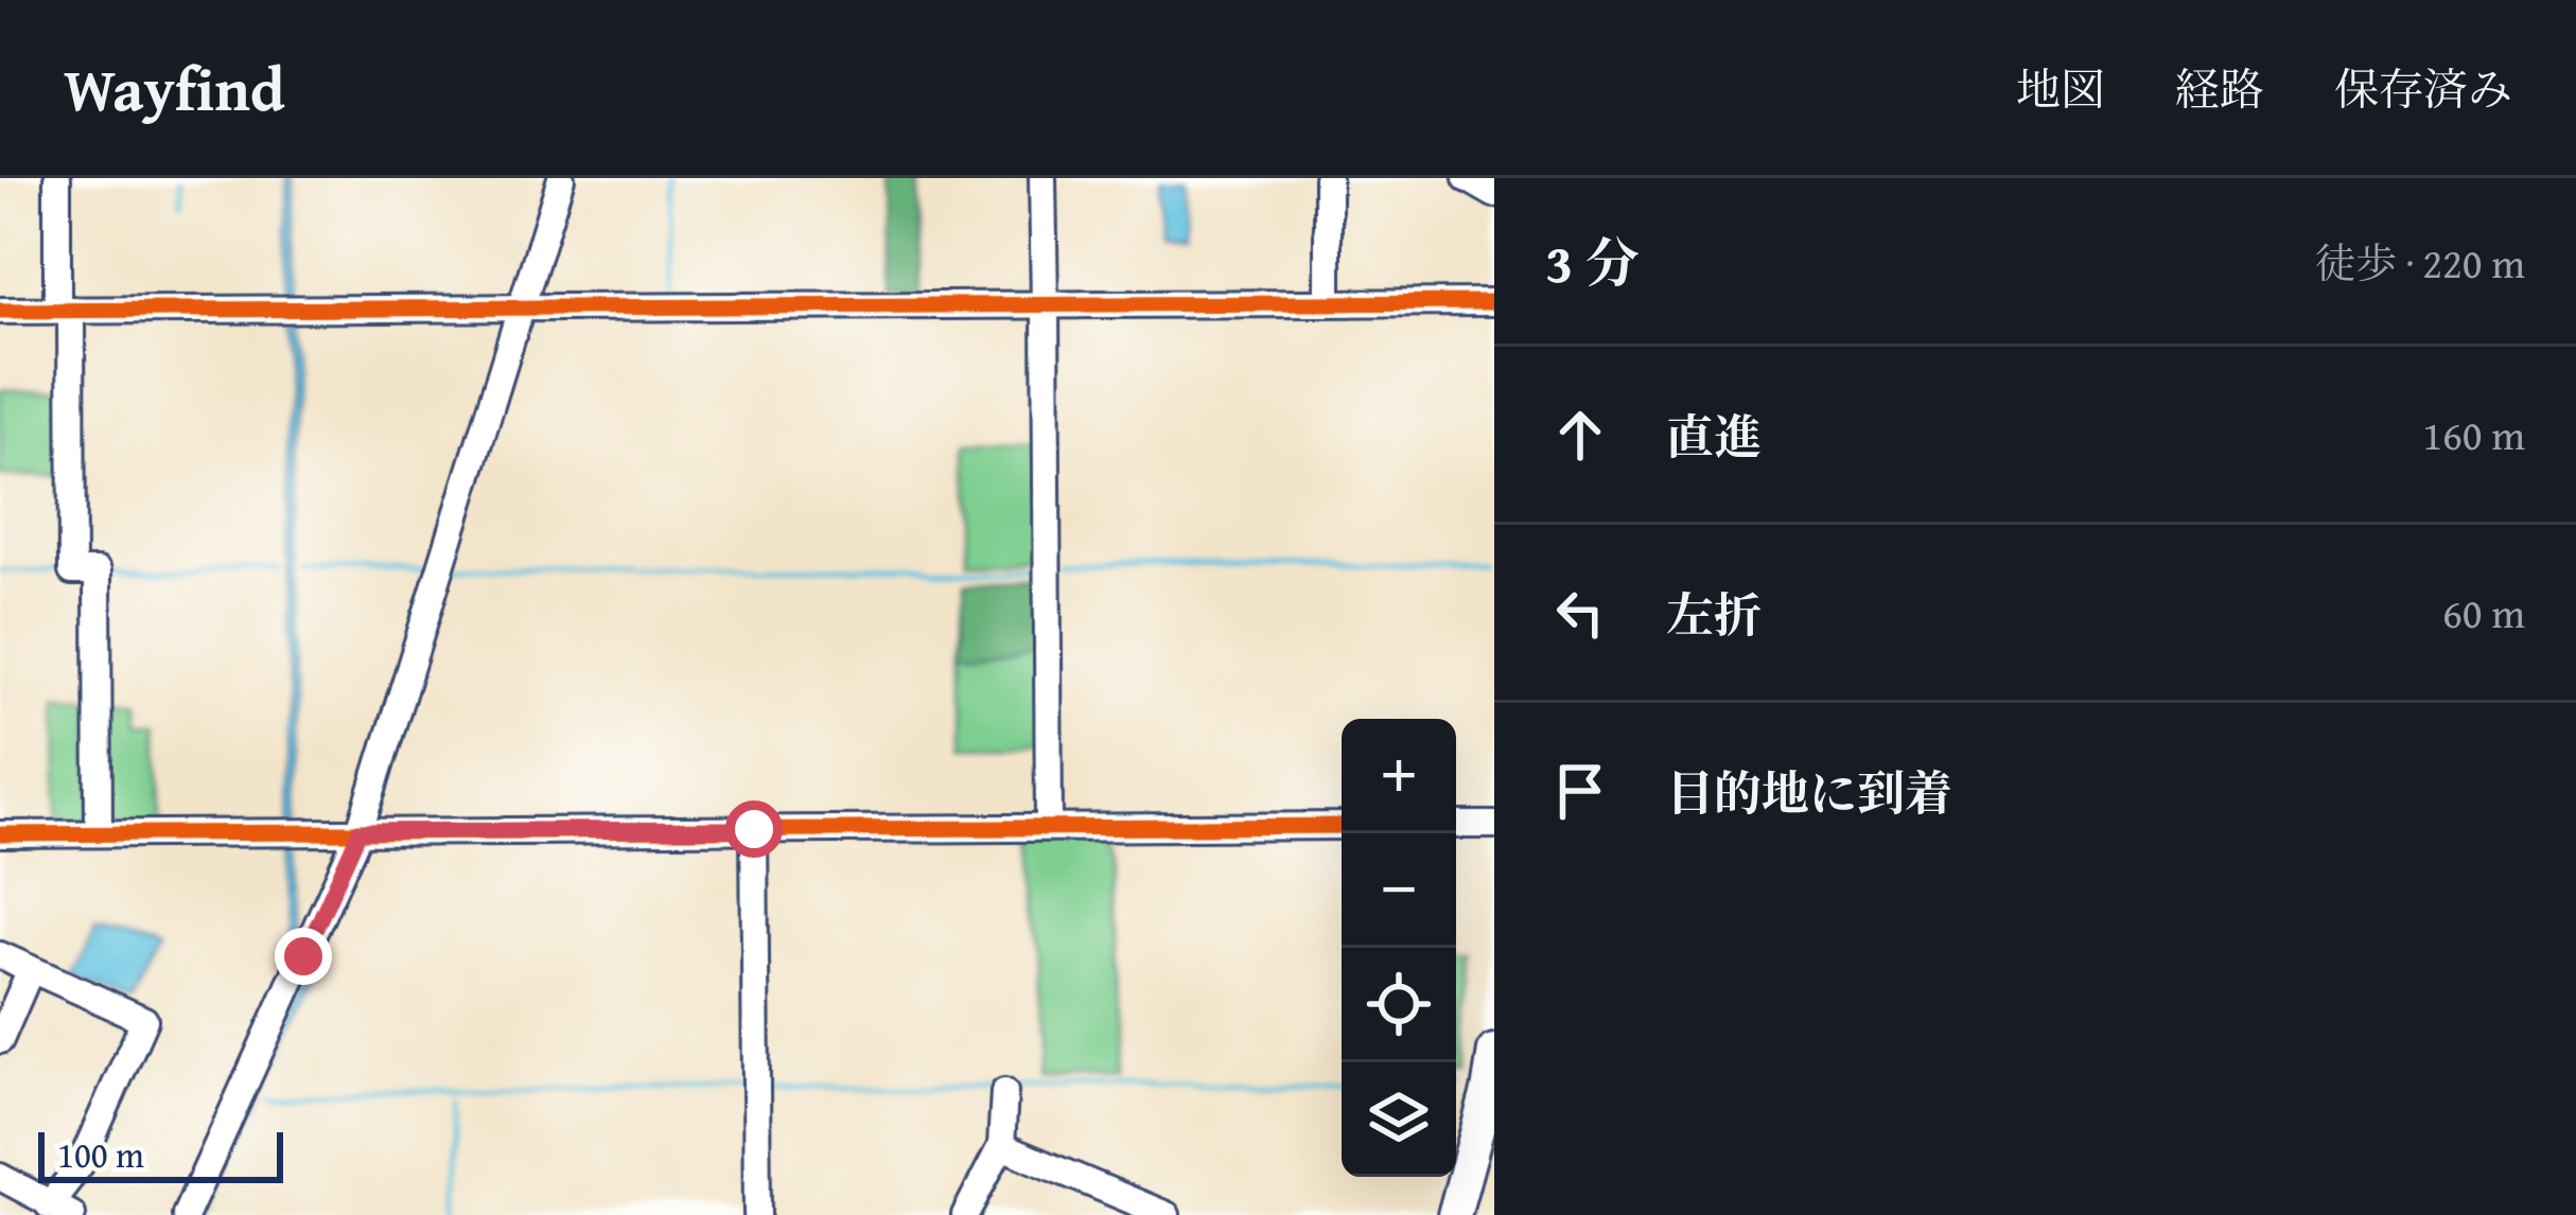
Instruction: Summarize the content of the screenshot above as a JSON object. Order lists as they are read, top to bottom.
{
  "scale_bar": "100 m",
  "page": {
    "header": "Wayfind",
    "nav": ["地図", "経路", "保存済み"],
    "heading": ["3 分", "徒歩 · 220 m"],
    "list": [
      ["直進", "160 m"],
      ["左折", "60 m"],
      "目的地に到着"
    ],
    "map_buttons": ["+", "−"],
    "scale": "100 m"
  }
}
